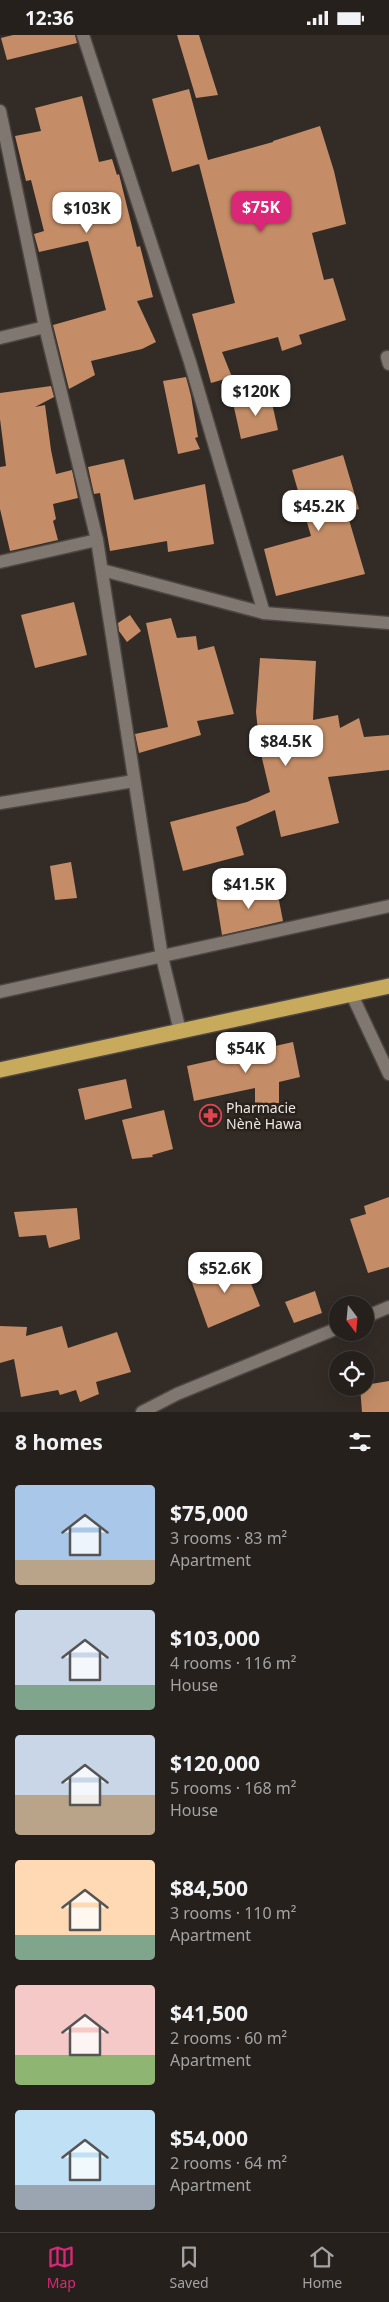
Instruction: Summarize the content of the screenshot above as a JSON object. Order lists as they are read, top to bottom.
{
  "places": {
    "pharmacy": ["Pharmacie Nènè Hawa"]
  },
  "north": "bottom",
  "page": {
    "status": "12:36",
    "price": [
      "$75K",
      "$103K",
      "$120K",
      "$45.2K",
      "$84.5K",
      "$41.5K",
      "$54K",
      "$52.6K"
    ],
    "heading": "8 homes",
    "list": [
      {
        "name": "$75,000",
        "note": "3 rooms · 83 m² · Apartment"
      },
      {
        "name": "$103,000",
        "note": "4 rooms · 116 m² · House"
      },
      {
        "name": "$120,000",
        "note": "5 rooms · 168 m² · House"
      },
      {
        "name": "$84,500",
        "note": "3 rooms · 110 m² · Apartment"
      },
      {
        "name": "$41,500",
        "note": "2 rooms · 60 m² · Apartment"
      },
      {
        "name": "$54,000",
        "note": "2 rooms · 64 m² · Apartment"
      }
    ],
    "tabs": ["Map", "Saved", "Home"]
  }
}
